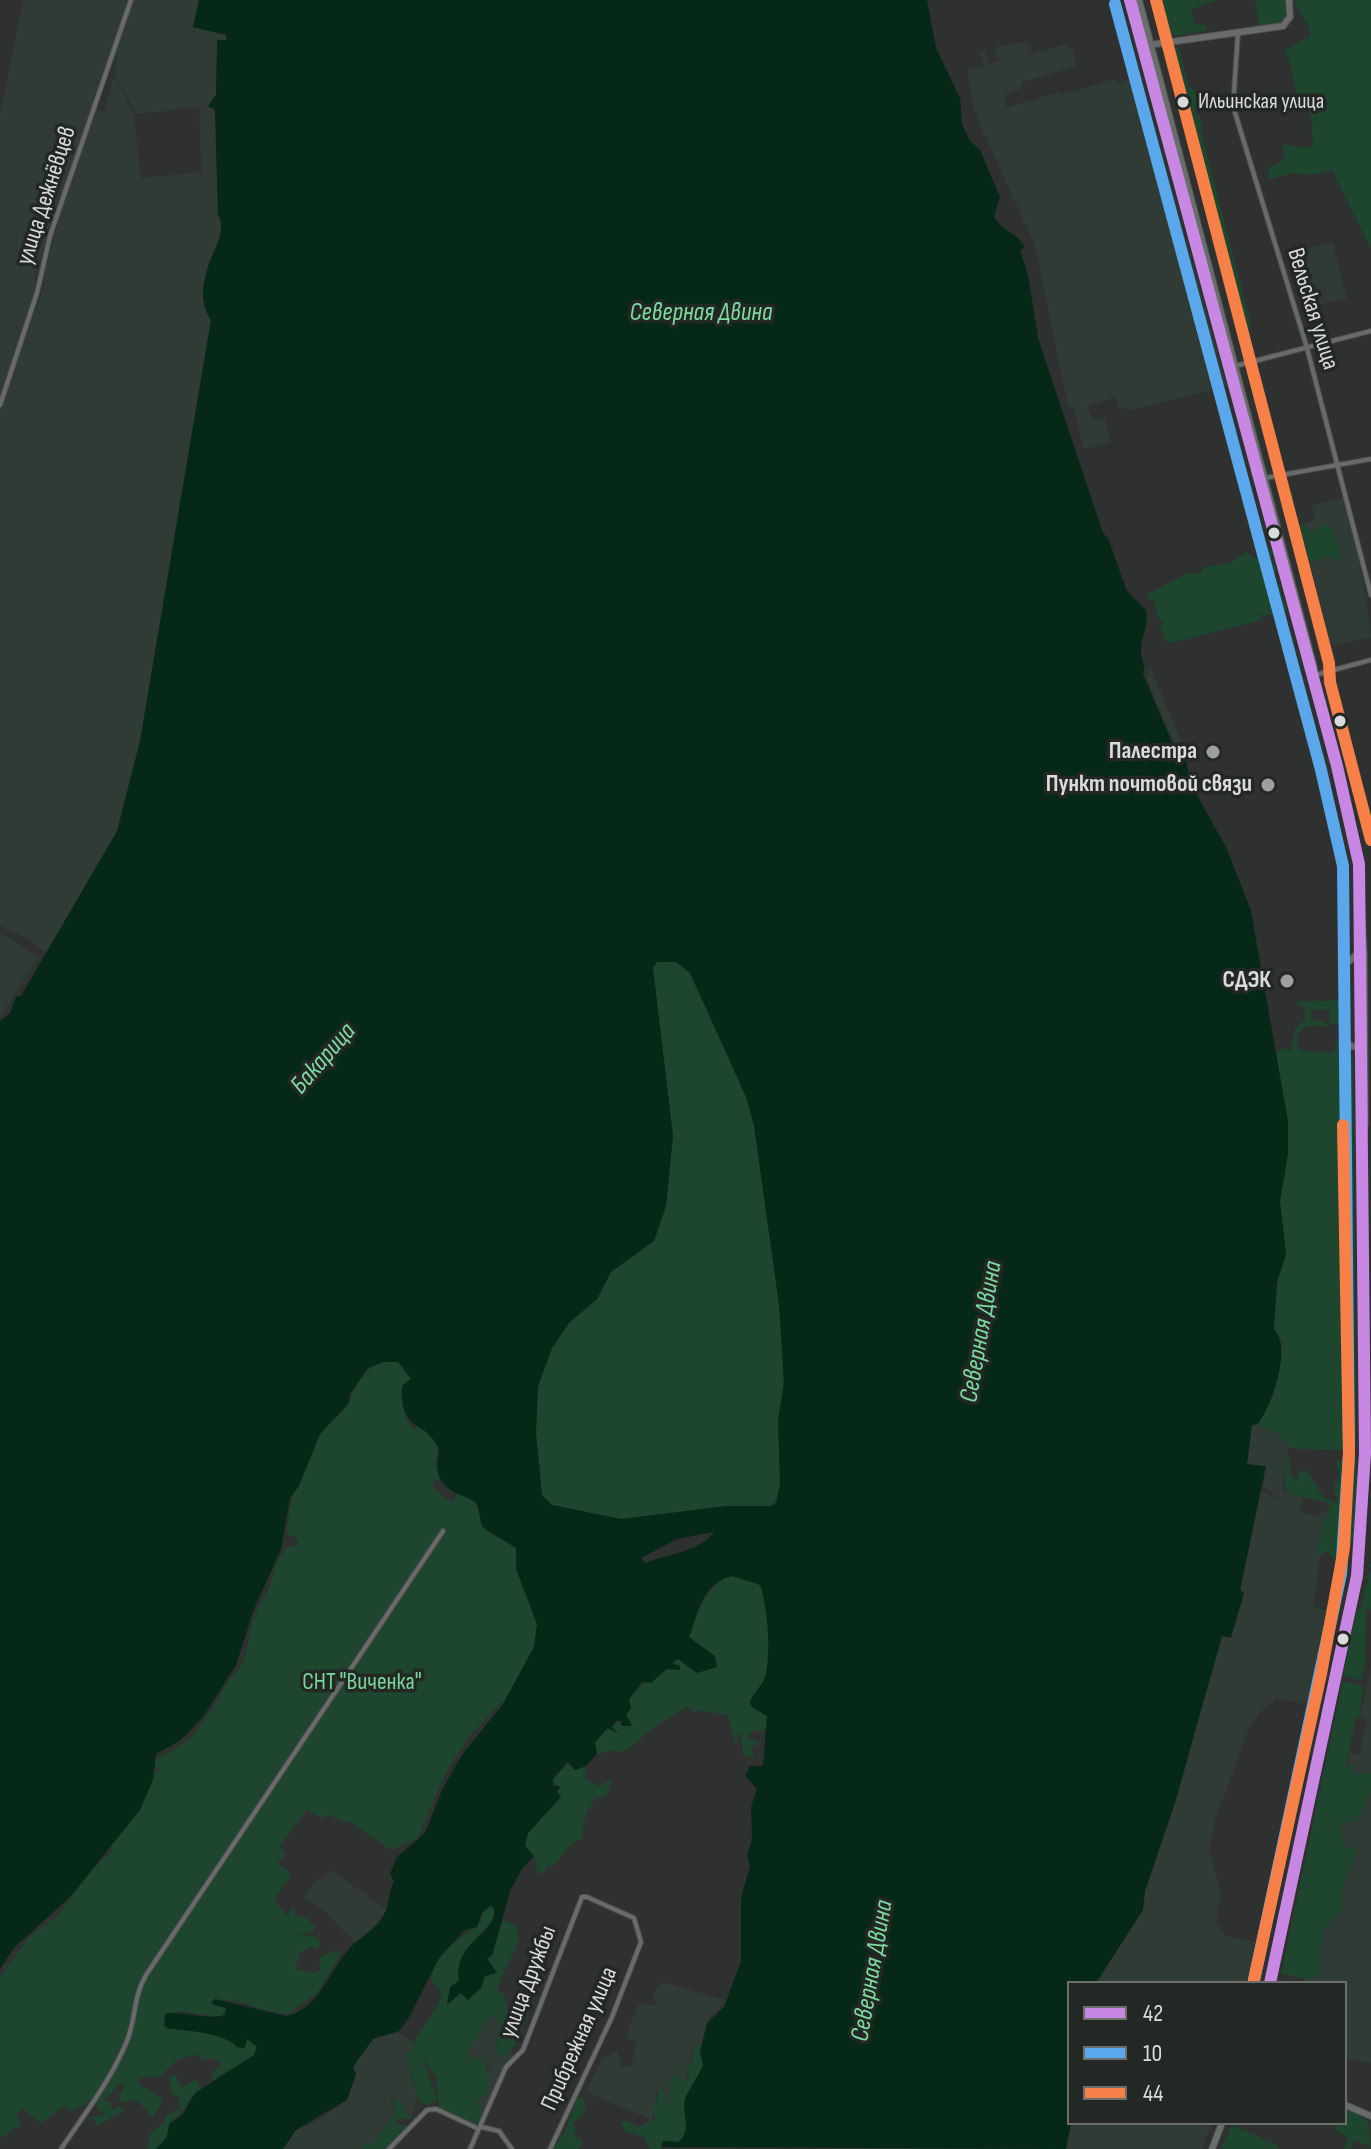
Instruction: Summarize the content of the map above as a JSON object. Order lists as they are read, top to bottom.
{
  "streets": {
    "street": [
      "улица Дежнёвцев",
      "Вельская улица",
      "улица Дружбы",
      "Прибрежная улица"
    ]
  },
  "crossings": [
    ["улица Дружбы", "Прибрежная улица"]
  ],
  "water": ["Северная Двина", "Бакарица"],
  "parks": ["СНТ \"Виченка\""],
  "places": [
    "Ильинская улица",
    "Палестра",
    "Пункт почтовой связи",
    "СДЭК"
  ],
  "lines": ["transit line 42", "transit line 44", "transit line 10"],
  "legend": ["42", "10", "44"]
}
